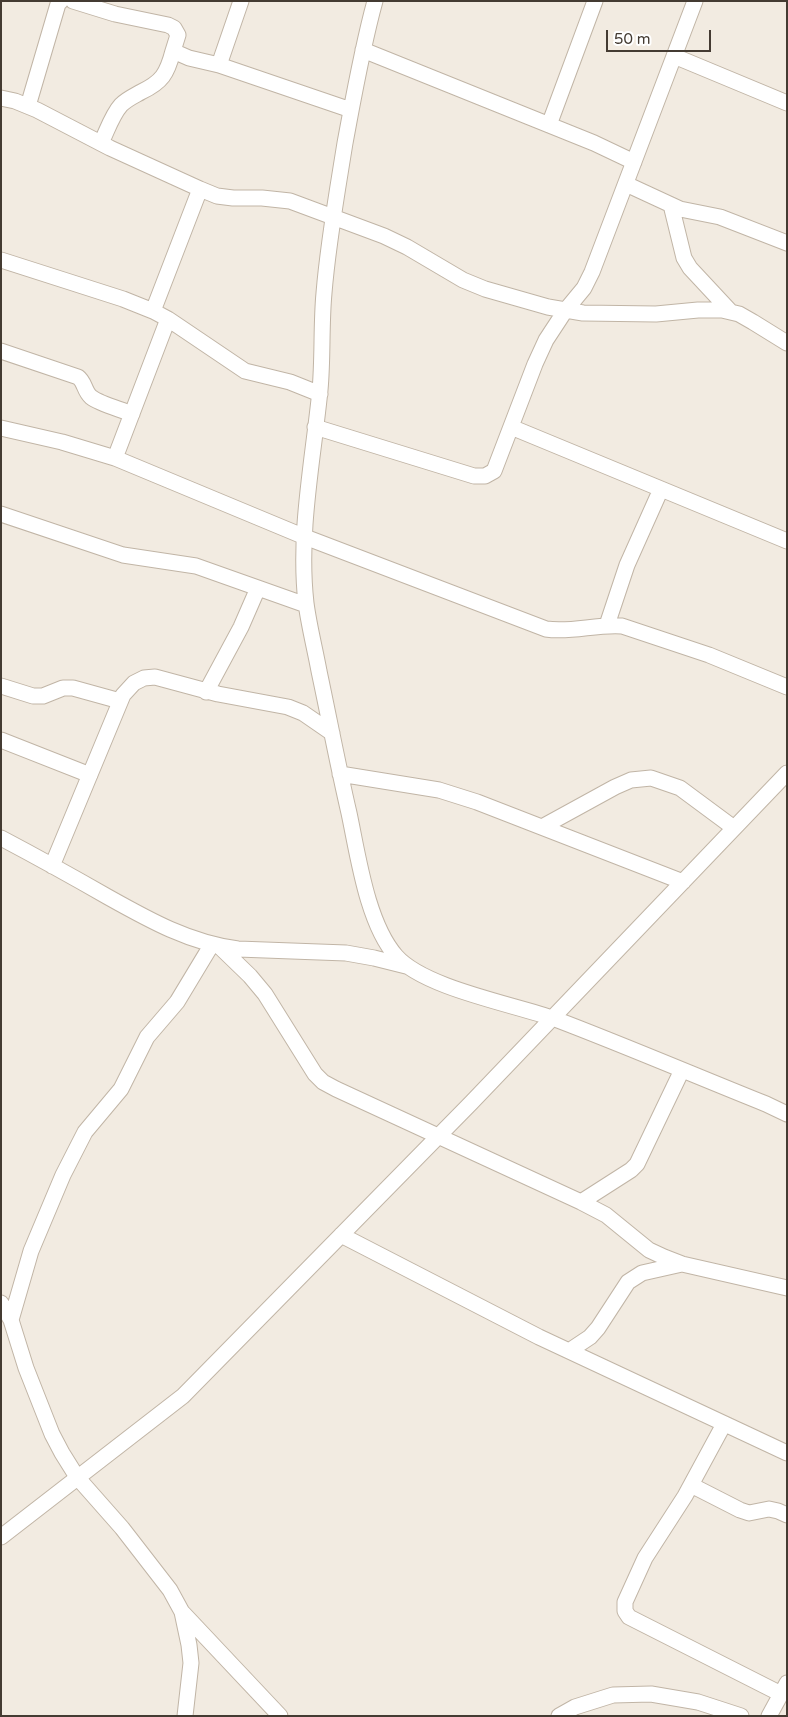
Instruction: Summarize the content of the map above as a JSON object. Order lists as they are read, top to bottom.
{
  "scale_bar": "50 m"
}
